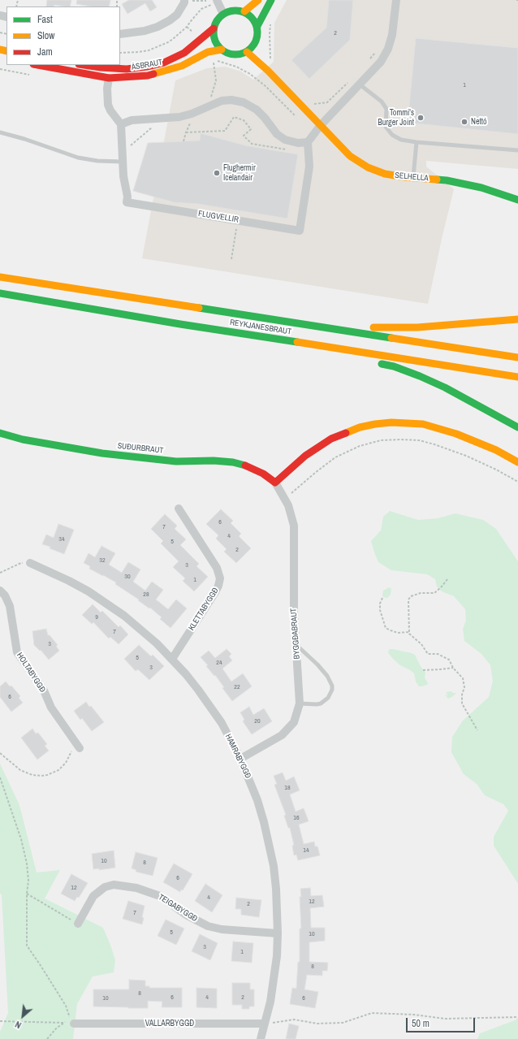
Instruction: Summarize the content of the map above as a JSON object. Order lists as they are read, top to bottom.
{
  "streets": {
    "main road": [
      "ÁSBRAUT",
      "SELHELLA",
      "REYKJANESBRAUT",
      "SUÐURBRAUT"
    ],
    "street": [
      "FLUGVELLIR",
      "KLETTABYGGÐ",
      "BYGGÐABRAUT",
      "HOLTABYGGÐ",
      "HAMRABYGGÐ",
      "TEIGABYGGÐ",
      "VALLARBYGGÐ"
    ]
  },
  "crossings": [
    ["ÁSBRAUT", "SELHELLA"],
    ["SUÐURBRAUT", "BYGGÐABRAUT"],
    ["KLETTABYGGÐ", "HAMRABYGGÐ"],
    ["BYGGÐABRAUT", "HAMRABYGGÐ"],
    ["HAMRABYGGÐ", "TEIGABYGGÐ"],
    ["HAMRABYGGÐ", "VALLARBYGGÐ"]
  ],
  "places": ["Tommi's Burger Joint", "Nettó", "Flughermir Icelandair"],
  "house_numbers": [
    "2",
    "1",
    "6",
    "7",
    "4",
    "34",
    "5",
    "2",
    "32",
    "3",
    "30",
    "1",
    "28",
    "9",
    "7",
    "3",
    "5",
    "24",
    "3",
    "22",
    "6",
    "20",
    "18",
    "16",
    "14",
    "10",
    "8",
    "6",
    "12",
    "4",
    "12",
    "2",
    "7",
    "5",
    "10",
    "3",
    "1",
    "8",
    "8",
    "6",
    "4",
    "2",
    "10",
    "6"
  ],
  "legend": ["Fast", "Slow", "Jam"],
  "scale_bar": "50 m",
  "north": "bottom left"
}
